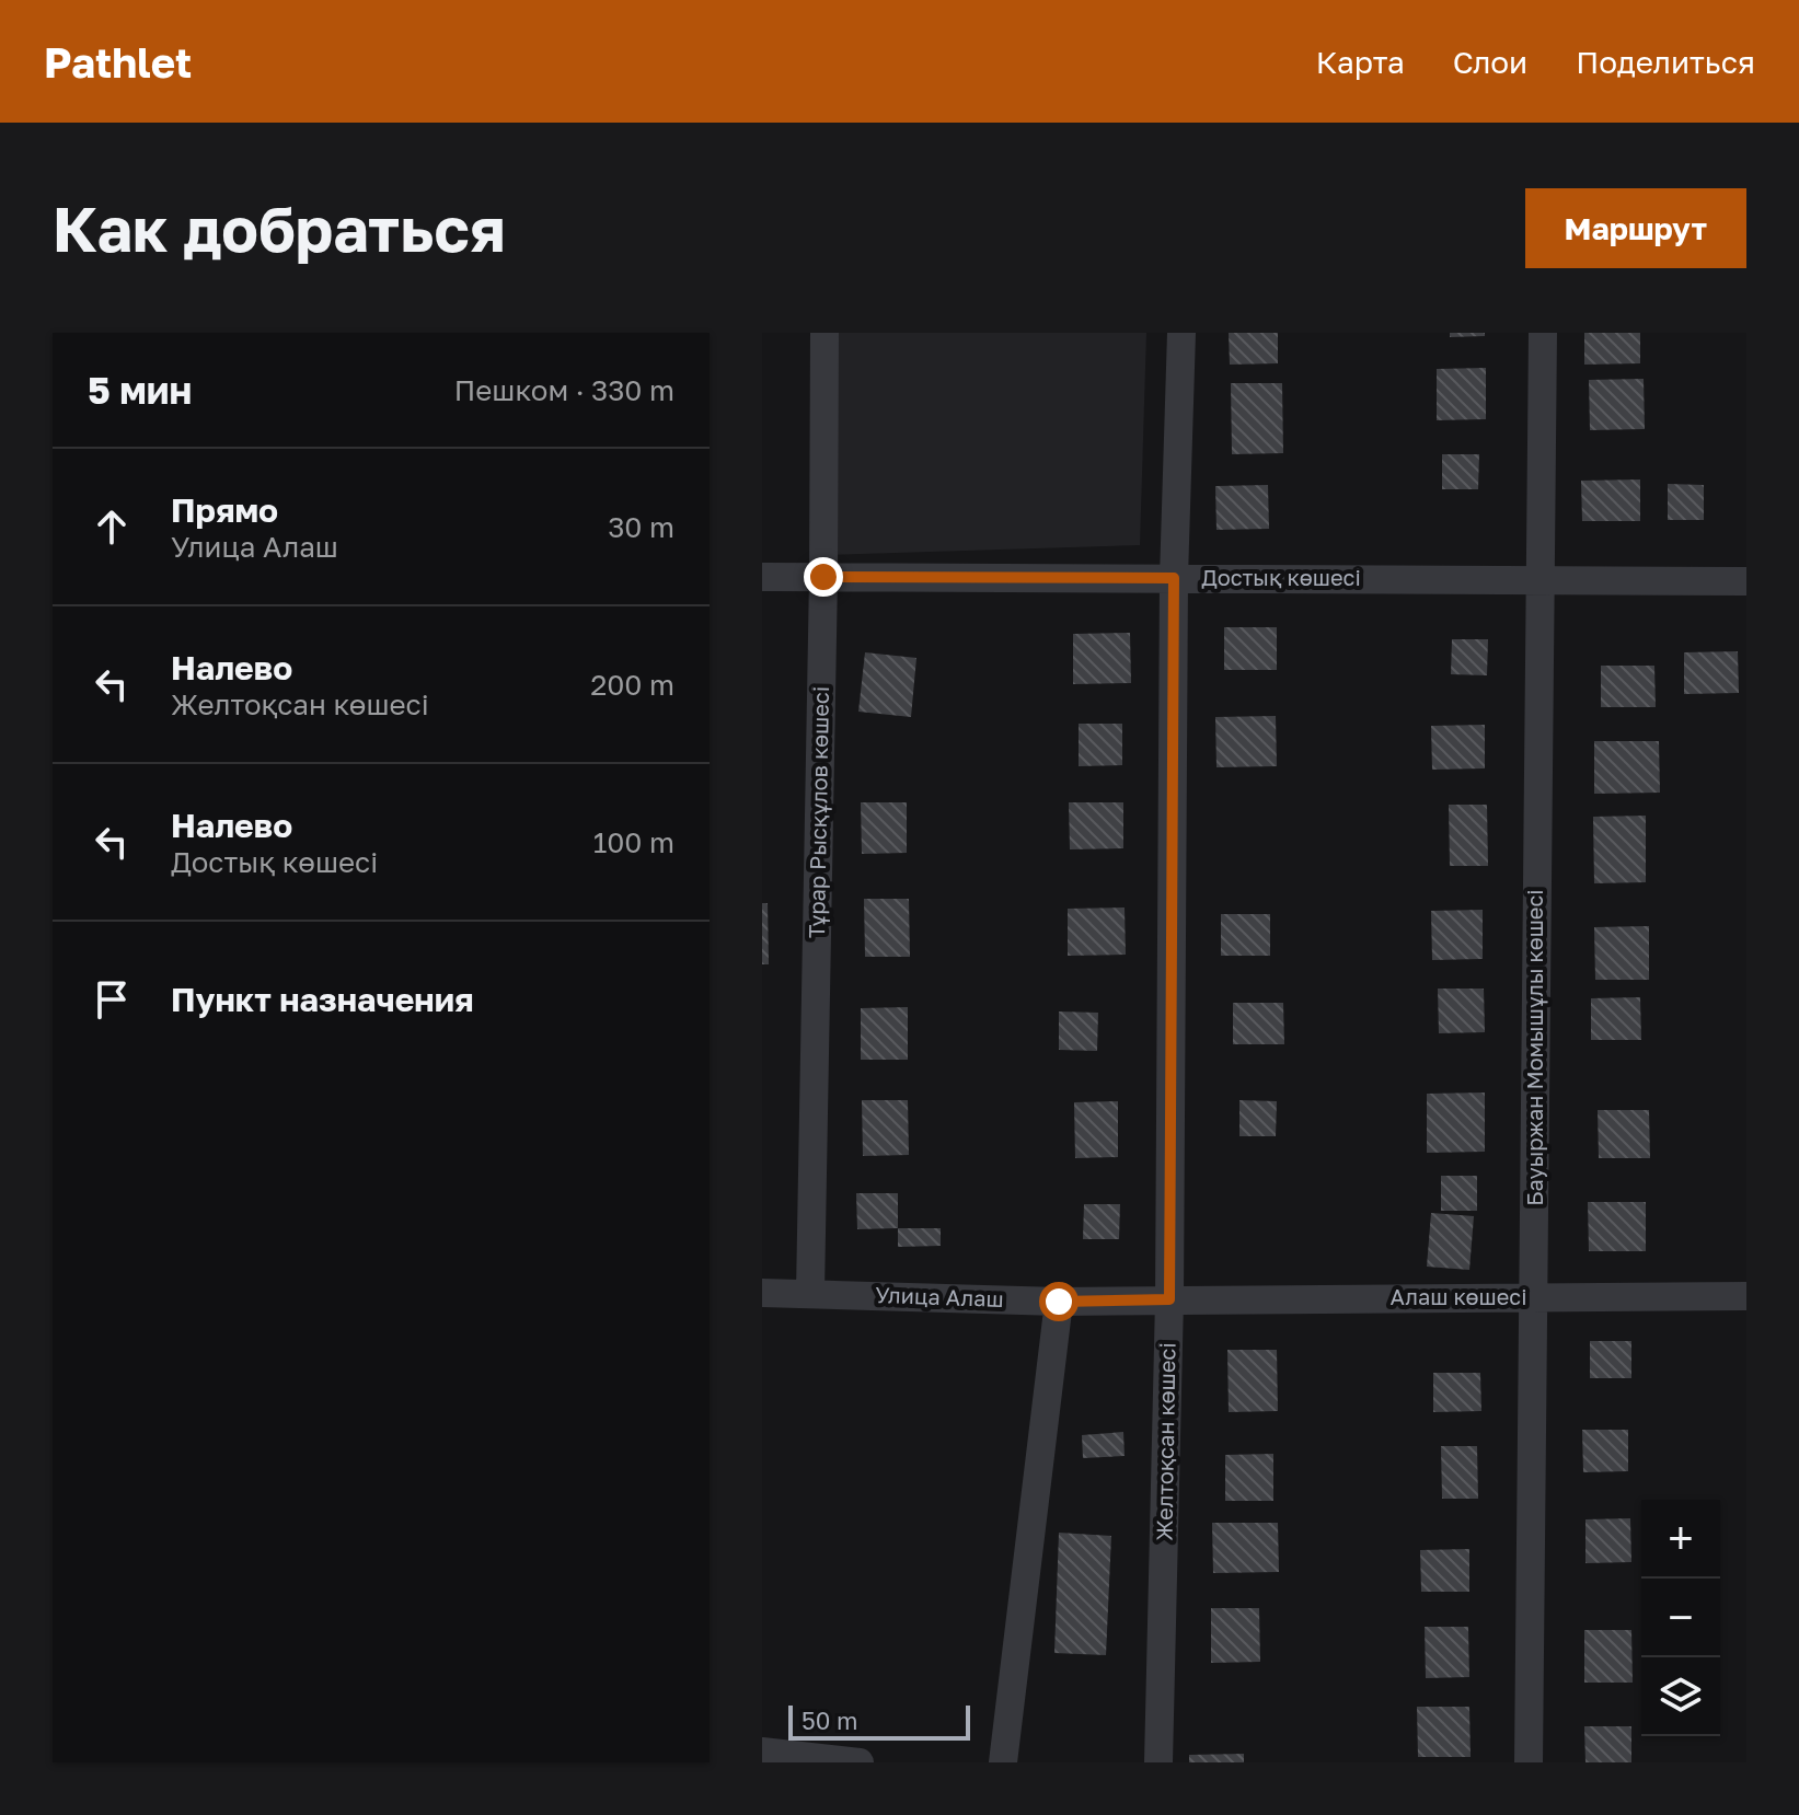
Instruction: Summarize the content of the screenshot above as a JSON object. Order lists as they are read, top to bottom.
{
  "streets": {
    "street": [
      "Достық көшесі",
      "Тұрар Рысқұлов көшесі",
      "Бауыржан Момышұлы көшесі",
      "Улица Алаш",
      "Алаш көшесі",
      "Желтоқсан көшесі"
    ]
  },
  "crossings": [
    ["Достық көшесі", "Тұрар Рысқұлов көшесі"],
    ["Достық көшесі", "Бауыржан Момышұлы көшесі"],
    ["Достық көшесі", "Желтоқсан көшесі"],
    ["Тұрар Рысқұлов көшесі", "Улица Алаш"],
    ["Бауыржан Момышұлы көшесі", "Алаш көшесі"],
    ["Улица Алаш", "Алаш көшесі"],
    ["Улица Алаш", "Желтоқсан көшесі"],
    ["Алаш көшесі", "Желтоқсан көшесі"]
  ],
  "scale_bar": "50 m",
  "page": {
    "header": "Pathlet",
    "nav": ["Карта", "Слои", "Поделиться"],
    "buttons": "Маршрут",
    "title": "Как добраться",
    "heading": ["5 мин", "Пешком · 330 m"],
    "list": [
      ["Прямо", "Улица Алаш", "30 m"],
      ["Налево", "Желтоқсан көшесі", "200 m"],
      ["Налево", "Достық көшесі", "100 m"],
      "Пункт назначения"
    ],
    "map_buttons": ["+", "−"],
    "scale": "50 m"
  }
}
